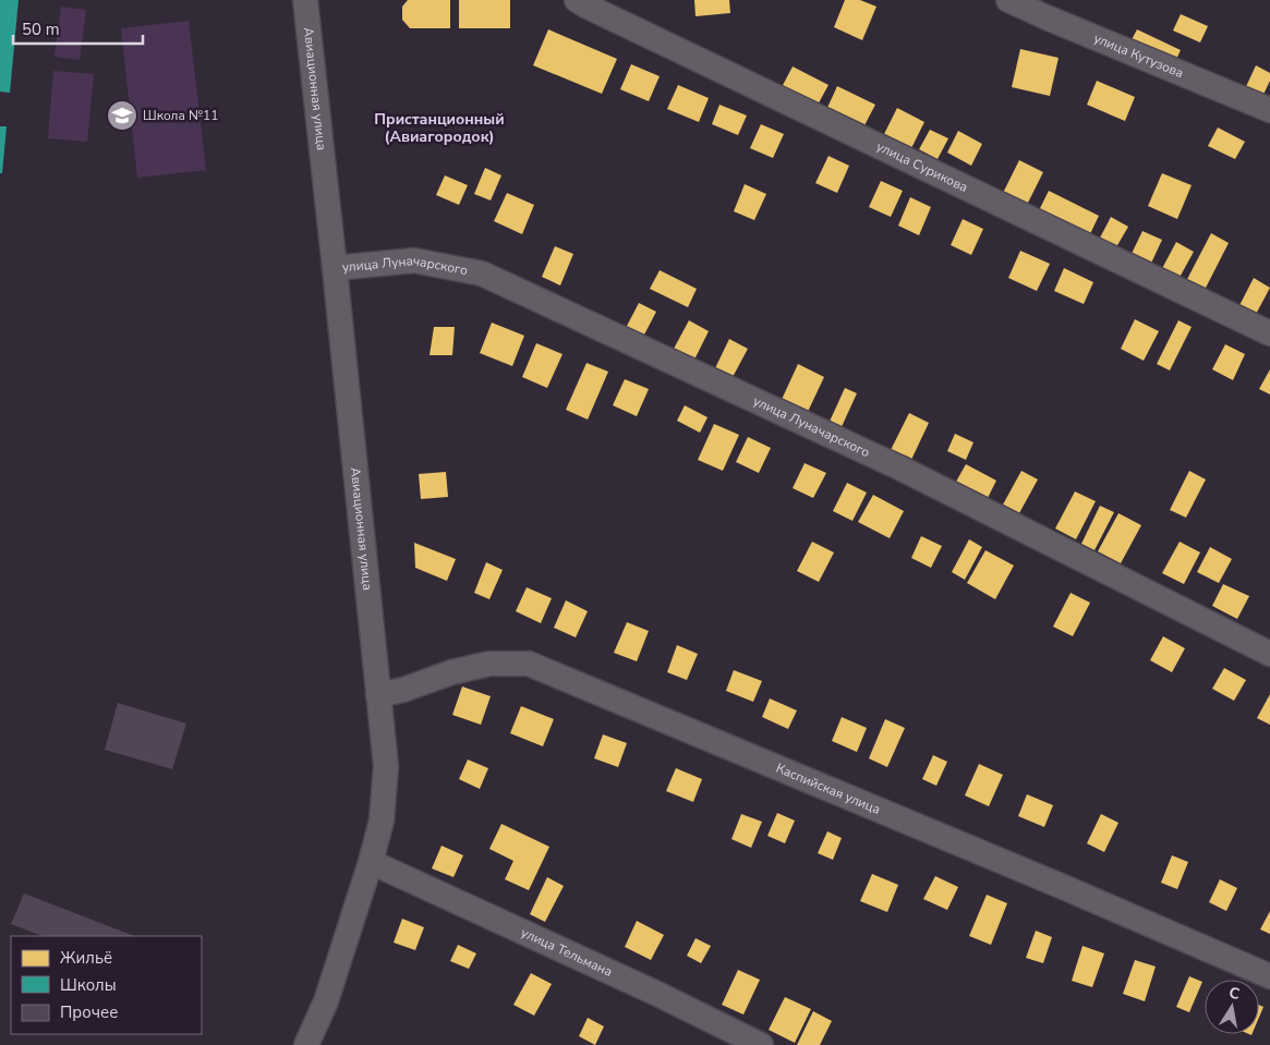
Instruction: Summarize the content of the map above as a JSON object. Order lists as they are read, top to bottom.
{
  "streets": {
    "street": [
      "улица Кутузова",
      "Авиационная улица",
      "улица Сурикова",
      "улица Луначарского",
      "Каспийская улица",
      "улица Тельмана"
    ]
  },
  "crossings": [
    ["Авиационная улица", "улица Луначарского"],
    ["Авиационная улица", "Каспийская улица"],
    ["Авиационная улица", "улица Тельмана"]
  ],
  "districts": ["Пристанционный (Авиагородок)"],
  "places": {
    "school or university": ["Школа №11"]
  },
  "legend": ["Жильё", "Школы", "Прочее"],
  "scale_bar": "50 m",
  "north": "top"
}
